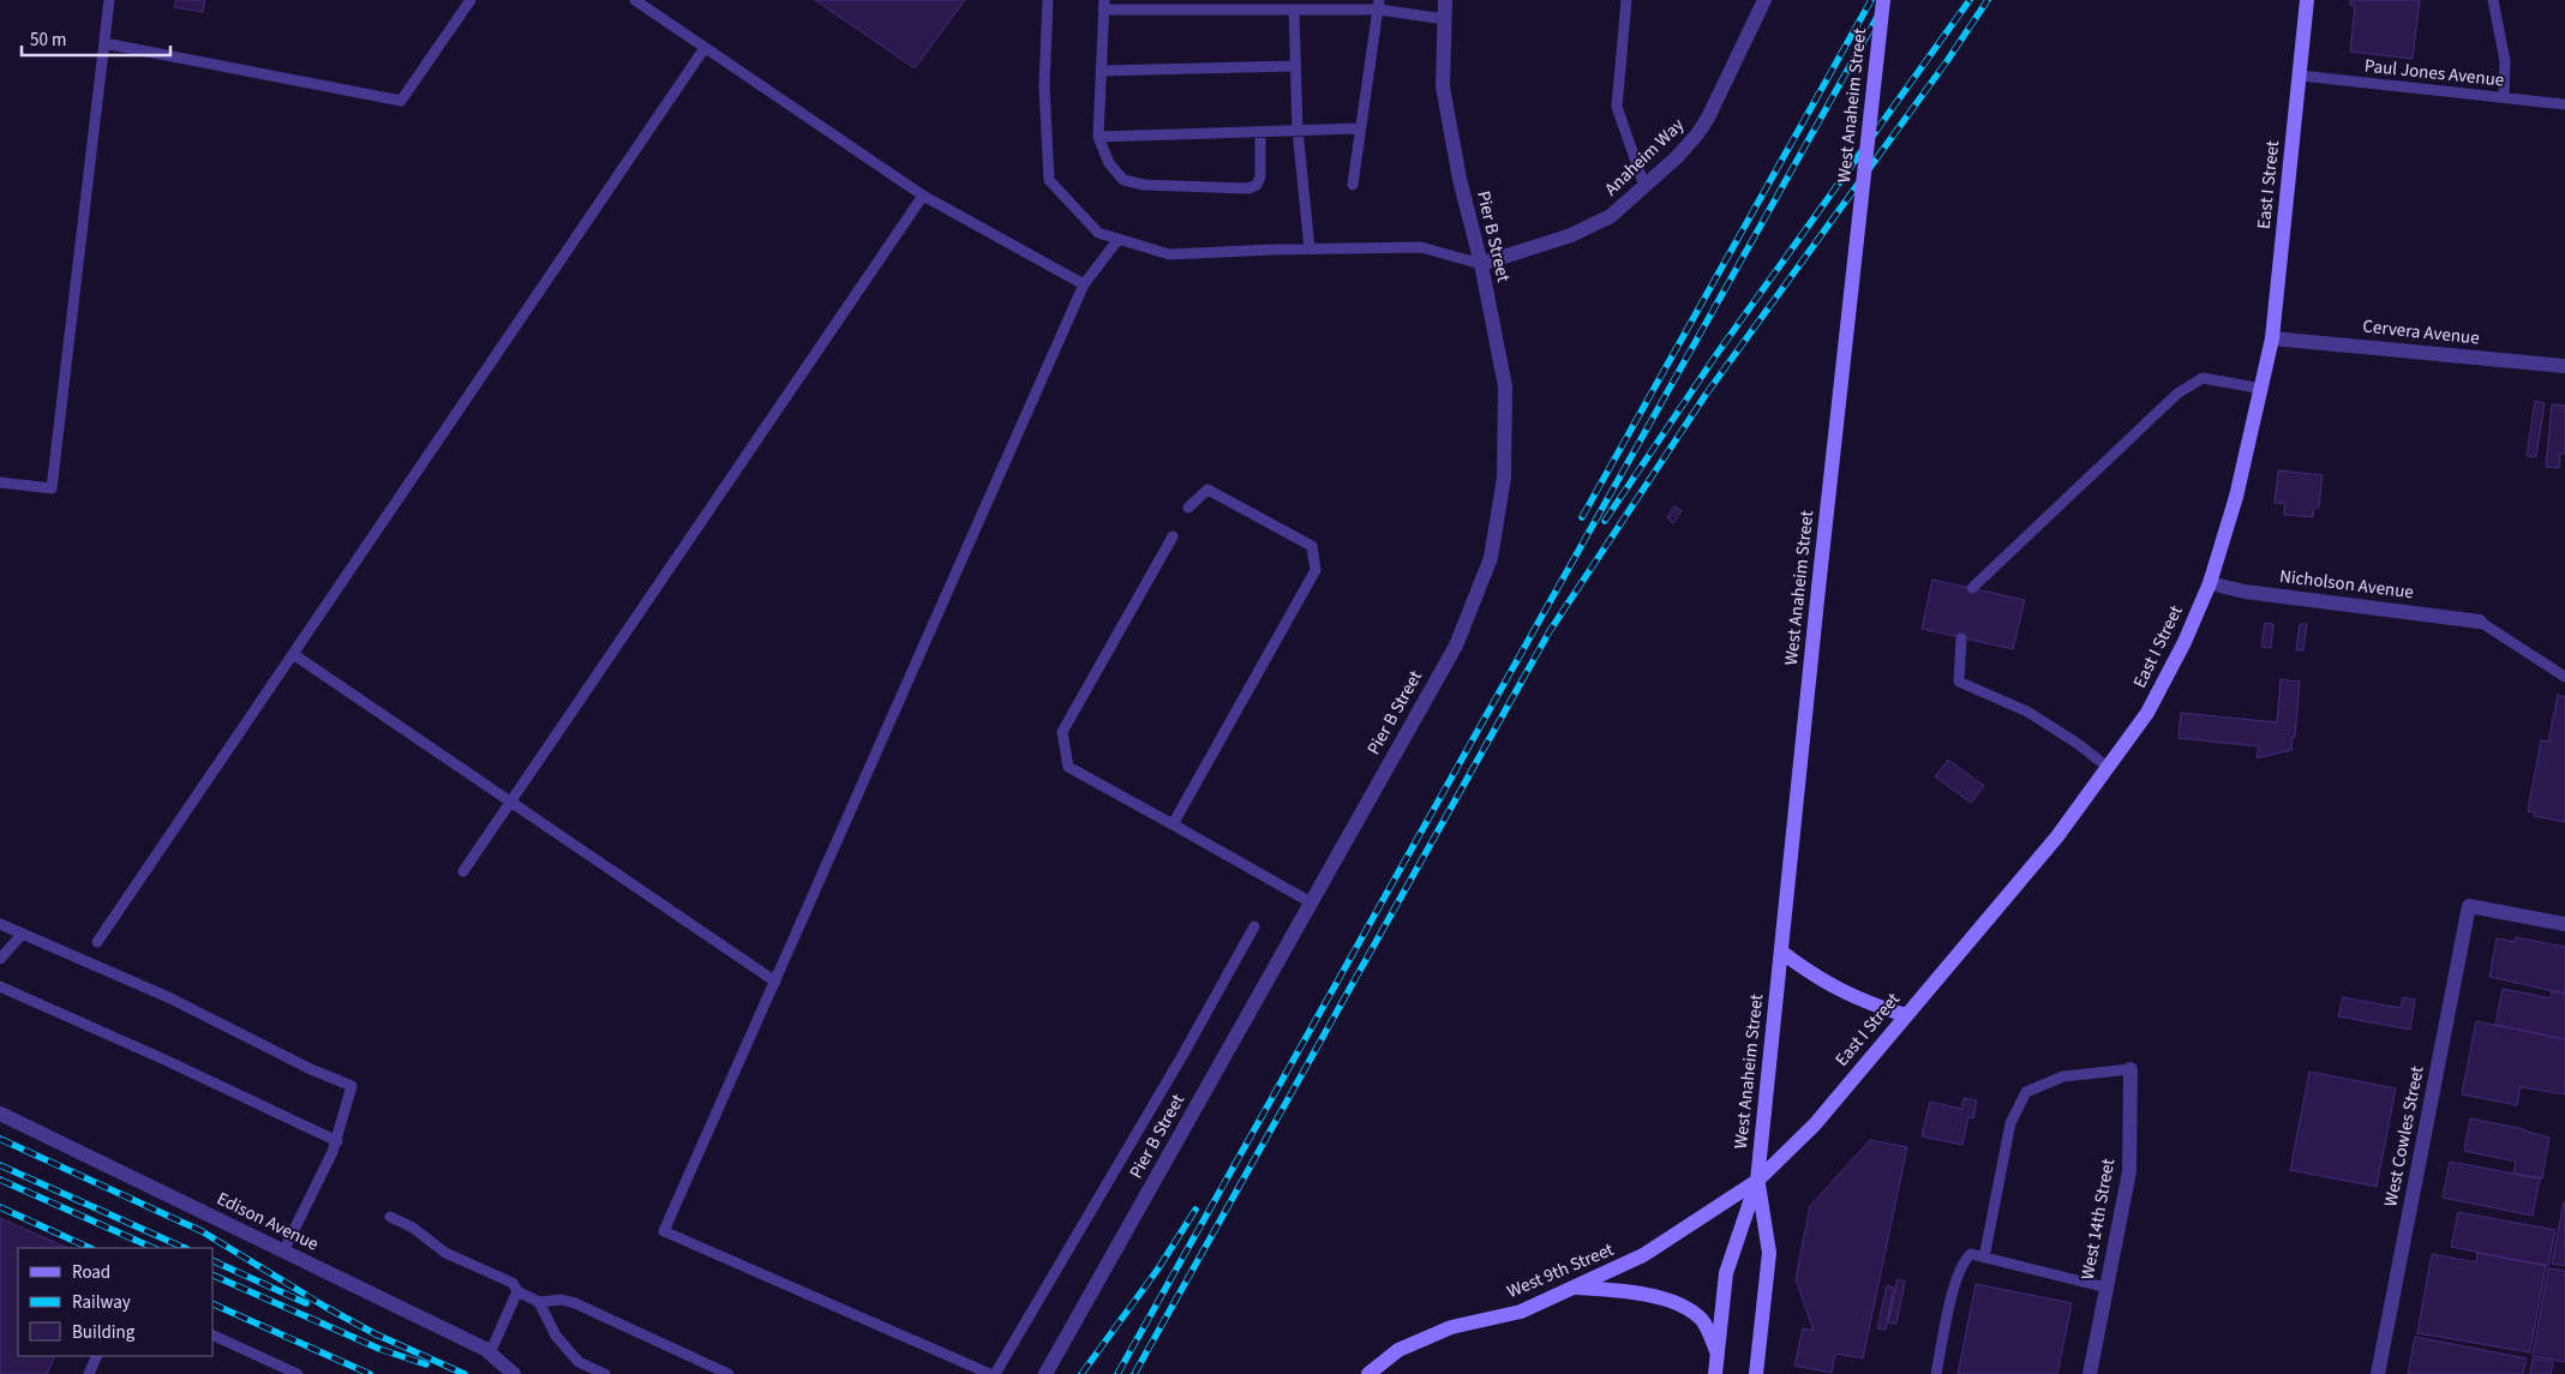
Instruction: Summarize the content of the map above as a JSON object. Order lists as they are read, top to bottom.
{
  "streets": {
    "main road": ["West Anaheim Street", "East I Street", "West 9th Street"],
    "street": [
      "Anaheim Way",
      "Pier B Street",
      "Cervera Avenue",
      "Nicholson Avenue",
      "West Cowles Street",
      "West 14th Street",
      "Edison Avenue"
    ],
    "lane": ["Paul Jones Avenue"]
  },
  "crossings": [
    ["Paul Jones Avenue", "East I Street"],
    ["West Anaheim Street", "East I Street"],
    ["West Anaheim Street", "West 9th Street"],
    ["Anaheim Way", "Pier B Street"],
    ["East I Street", "Cervera Avenue"],
    ["East I Street", "Nicholson Avenue"],
    ["East I Street", "West 9th Street"]
  ],
  "legend": ["Road", "Railway", "Building"],
  "scale_bar": "50 m"
}
